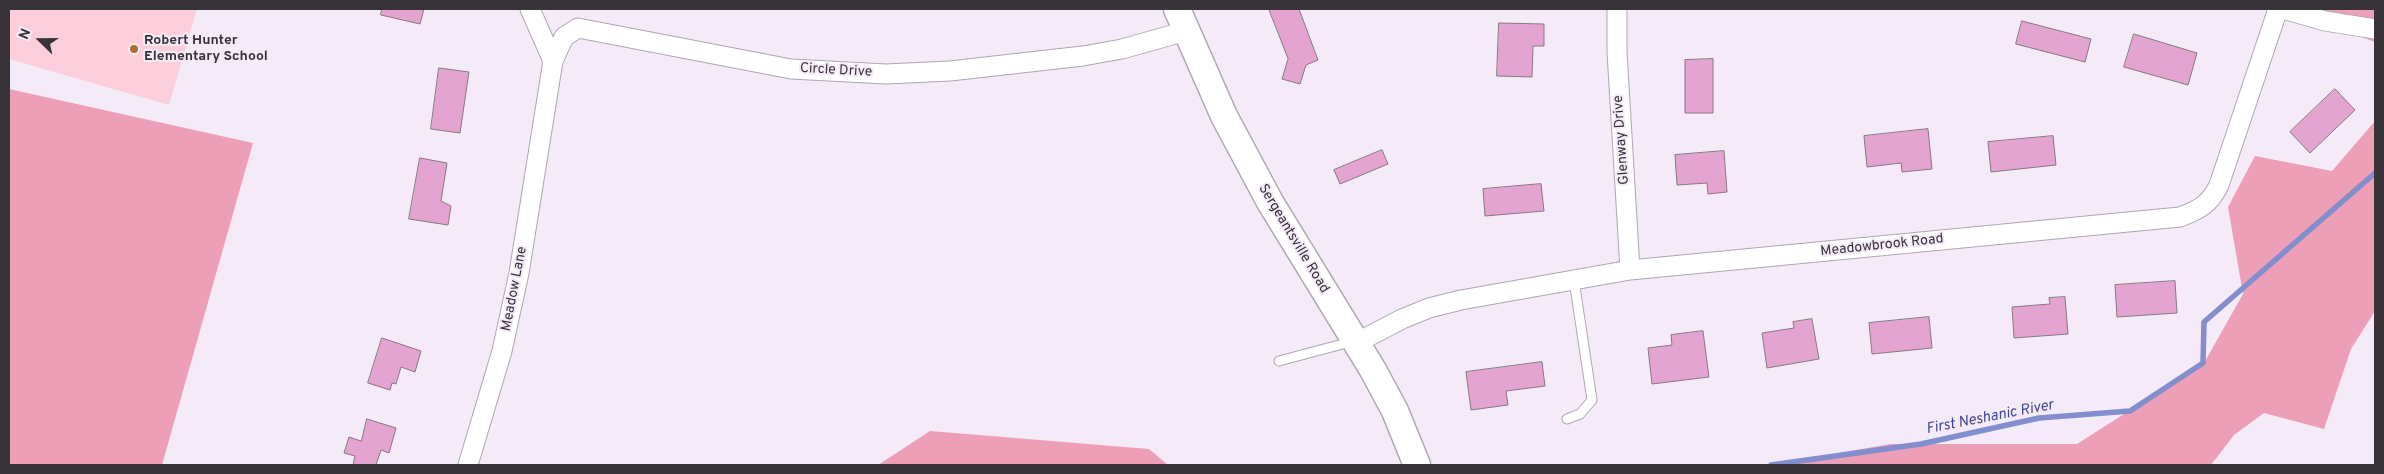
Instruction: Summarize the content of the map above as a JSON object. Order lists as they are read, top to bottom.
{
  "streets": {
    "main road": ["Sergeantsville Road"],
    "street": [
      "Circle Drive",
      "Glenway Drive",
      "Meadowbrook Road",
      "Meadow Lane"
    ]
  },
  "crossings": [
    ["Circle Drive", "Sergeantsville Road"],
    ["Circle Drive", "Meadow Lane"],
    ["Glenway Drive", "Meadowbrook Road"],
    ["Sergeantsville Road", "Meadowbrook Road"]
  ],
  "water": ["First Neshanic River"],
  "places": ["Robert Hunter Elementary School"],
  "north": "left"
}
